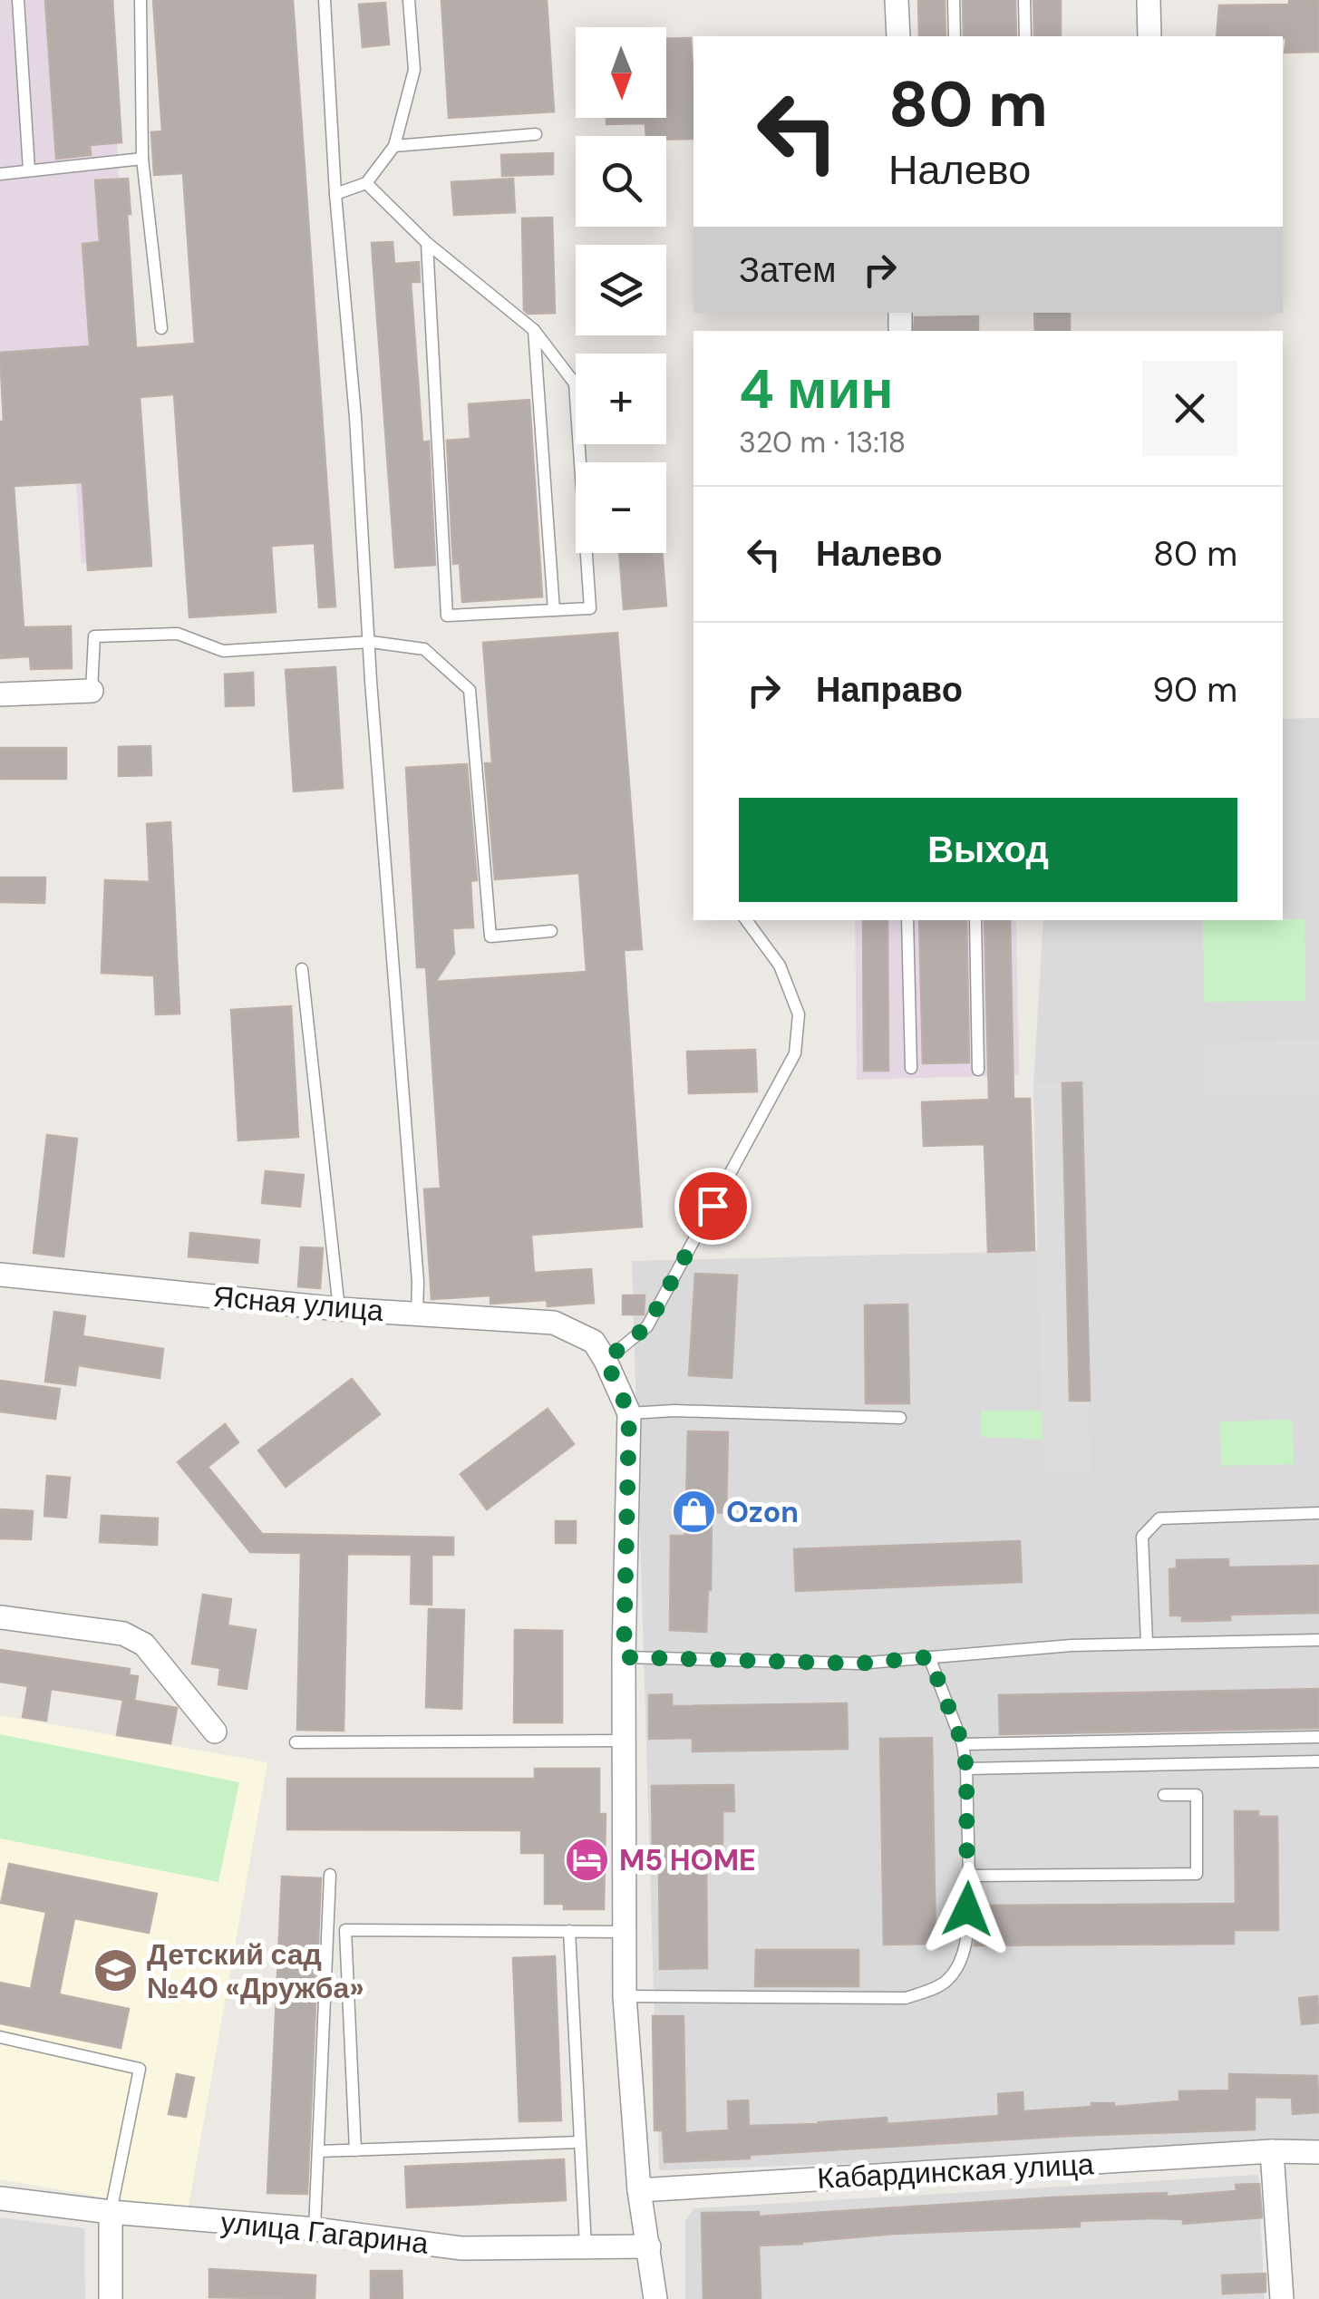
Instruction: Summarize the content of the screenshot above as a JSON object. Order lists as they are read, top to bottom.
{
  "streets": {
    "street": ["Ясная улица", "Кабардинская улица", "улица Гагарина"]
  },
  "places": {
    "shop": ["Ozon"],
    "hotel": ["M5 HOME"],
    "school or university": ["Детский сад №40 «Дружба»"]
  },
  "north": "bottom",
  "page": {
    "map_buttons": ["+", "−"],
    "turn": ["80 m", "Налево"],
    "then": "Затем",
    "heading": ["4 мин", "320 m · 13:18"],
    "list": [
      {
        "name": "Налево",
        "value": "80 m"
      },
      {
        "name": "Направо",
        "value": "90 m"
      }
    ],
    "buttons": "Выход"
  }
}
